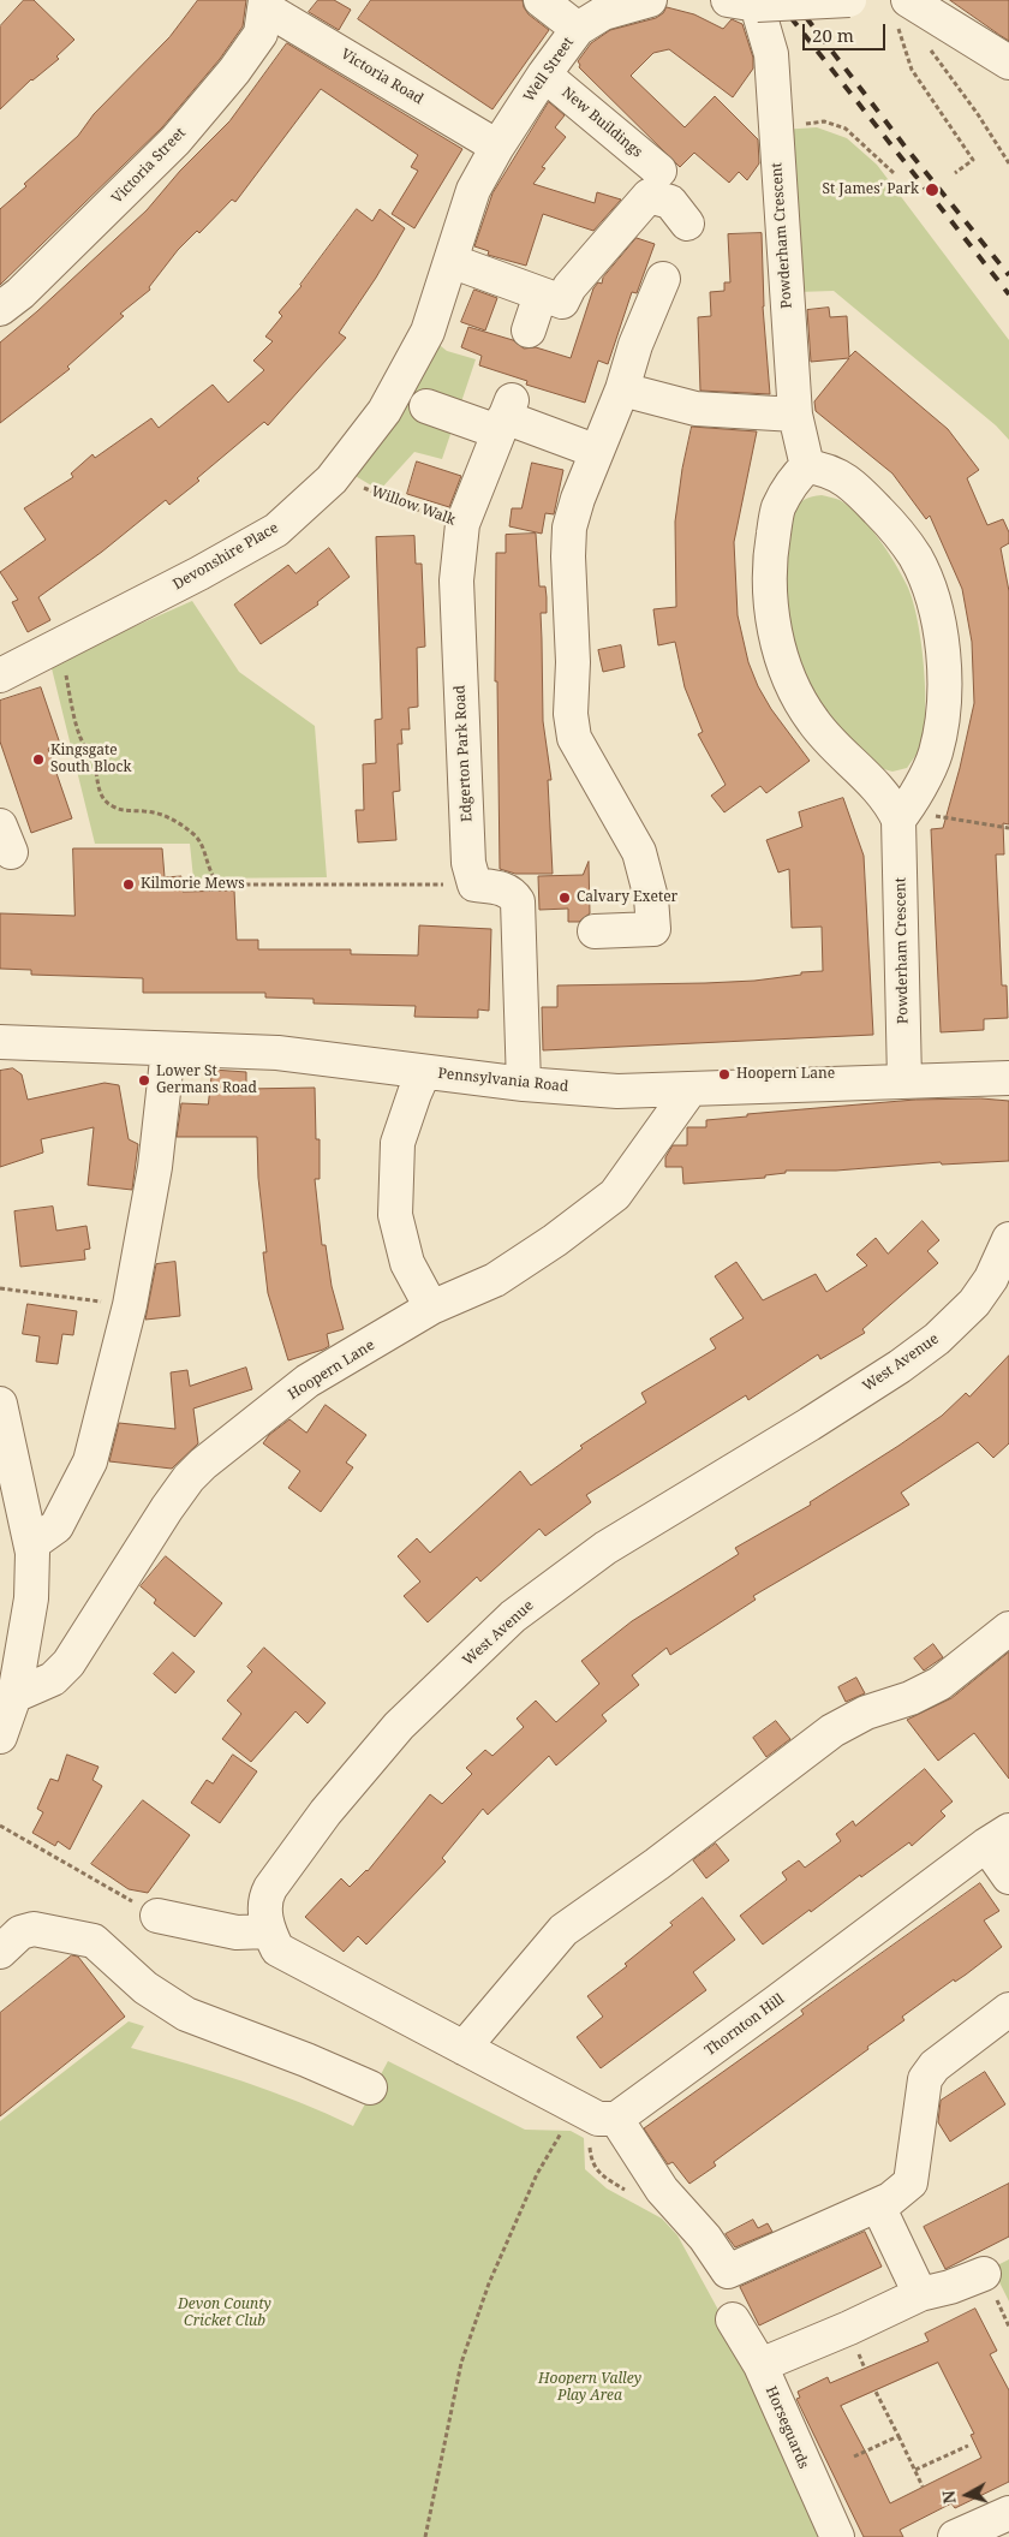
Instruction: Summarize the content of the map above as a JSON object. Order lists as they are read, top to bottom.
{
  "streets": {
    "street": [
      "Well Street",
      "Victoria Road",
      "New Buildings",
      "Victoria Street",
      "Powderham Crescent",
      "Devonshire Place",
      "Edgerton Park Road",
      "Pennsylvania Road",
      "West Avenue",
      "Hoopern Lane",
      "Thornton Hill",
      "Horseguards"
    ],
    "path": ["Willow Walk"]
  },
  "crossings": [
    ["Well Street", "Victoria Road"],
    ["Well Street", "New Buildings"],
    ["Well Street", "Devonshire Place"],
    ["Victoria Road", "Victoria Street"],
    ["Victoria Road", "Devonshire Place"],
    ["Powderham Crescent", "Pennsylvania Road"],
    ["Willow Walk", "Edgerton Park Road"],
    ["Pennsylvania Road", "Hoopern Lane"]
  ],
  "parks": ["Devon County Cricket Club", "Hoopern Valley Play Area"],
  "places": [
    "St James' Park",
    "Kingsgate South Block",
    "Kilmorie Mews",
    "Calvary Exeter",
    "Hoopern Lane",
    "Lower St Germans Road"
  ],
  "scale_bar": "20 m",
  "north": "left"
}
